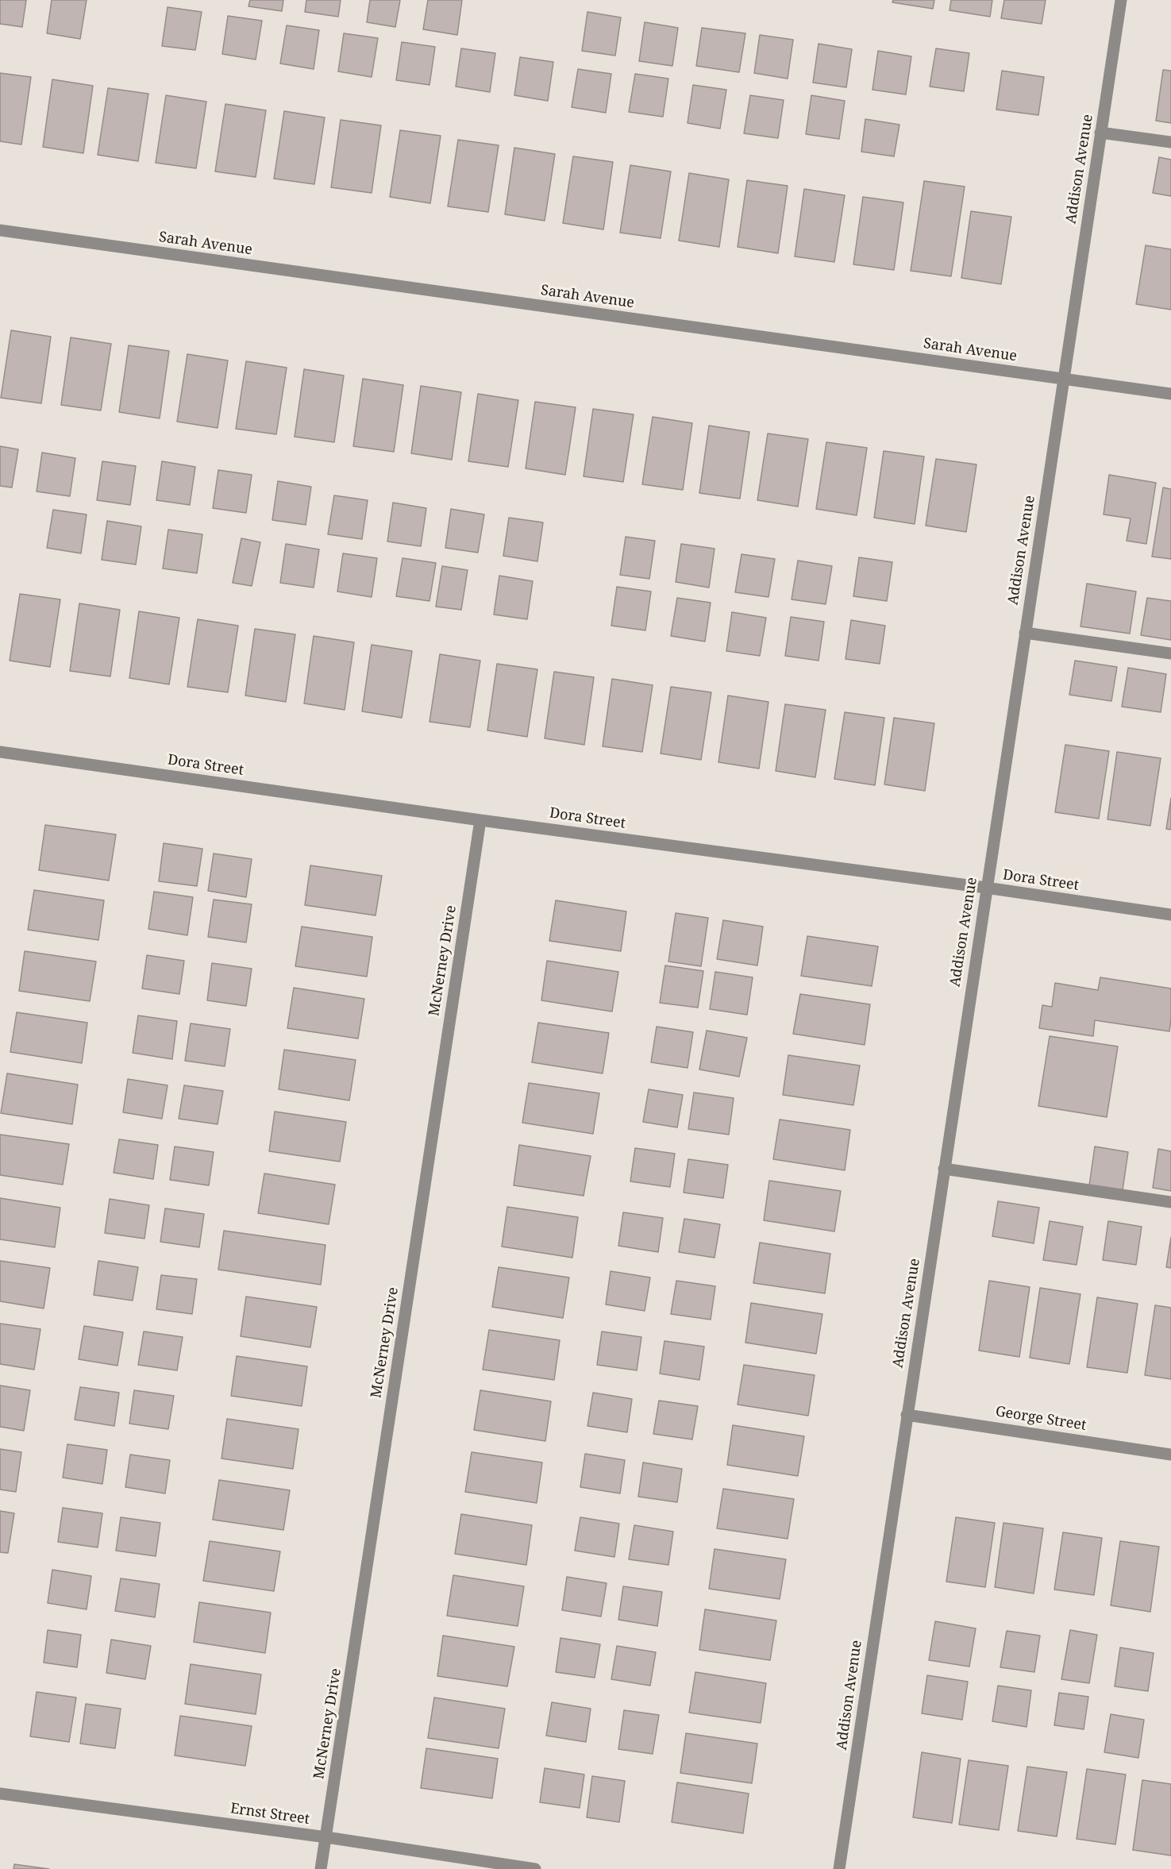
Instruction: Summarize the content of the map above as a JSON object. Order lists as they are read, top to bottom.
{
  "streets": {
    "street": [
      "Addison Avenue",
      "Sarah Avenue",
      "Dora Street",
      "McNerney Drive",
      "George Street",
      "Ernst Street"
    ]
  },
  "crossings": [
    ["Addison Avenue", "Sarah Avenue"],
    ["Addison Avenue", "Dora Street"],
    ["Addison Avenue", "George Street"],
    ["Dora Street", "McNerney Drive"],
    ["McNerney Drive", "Ernst Street"]
  ]
}
